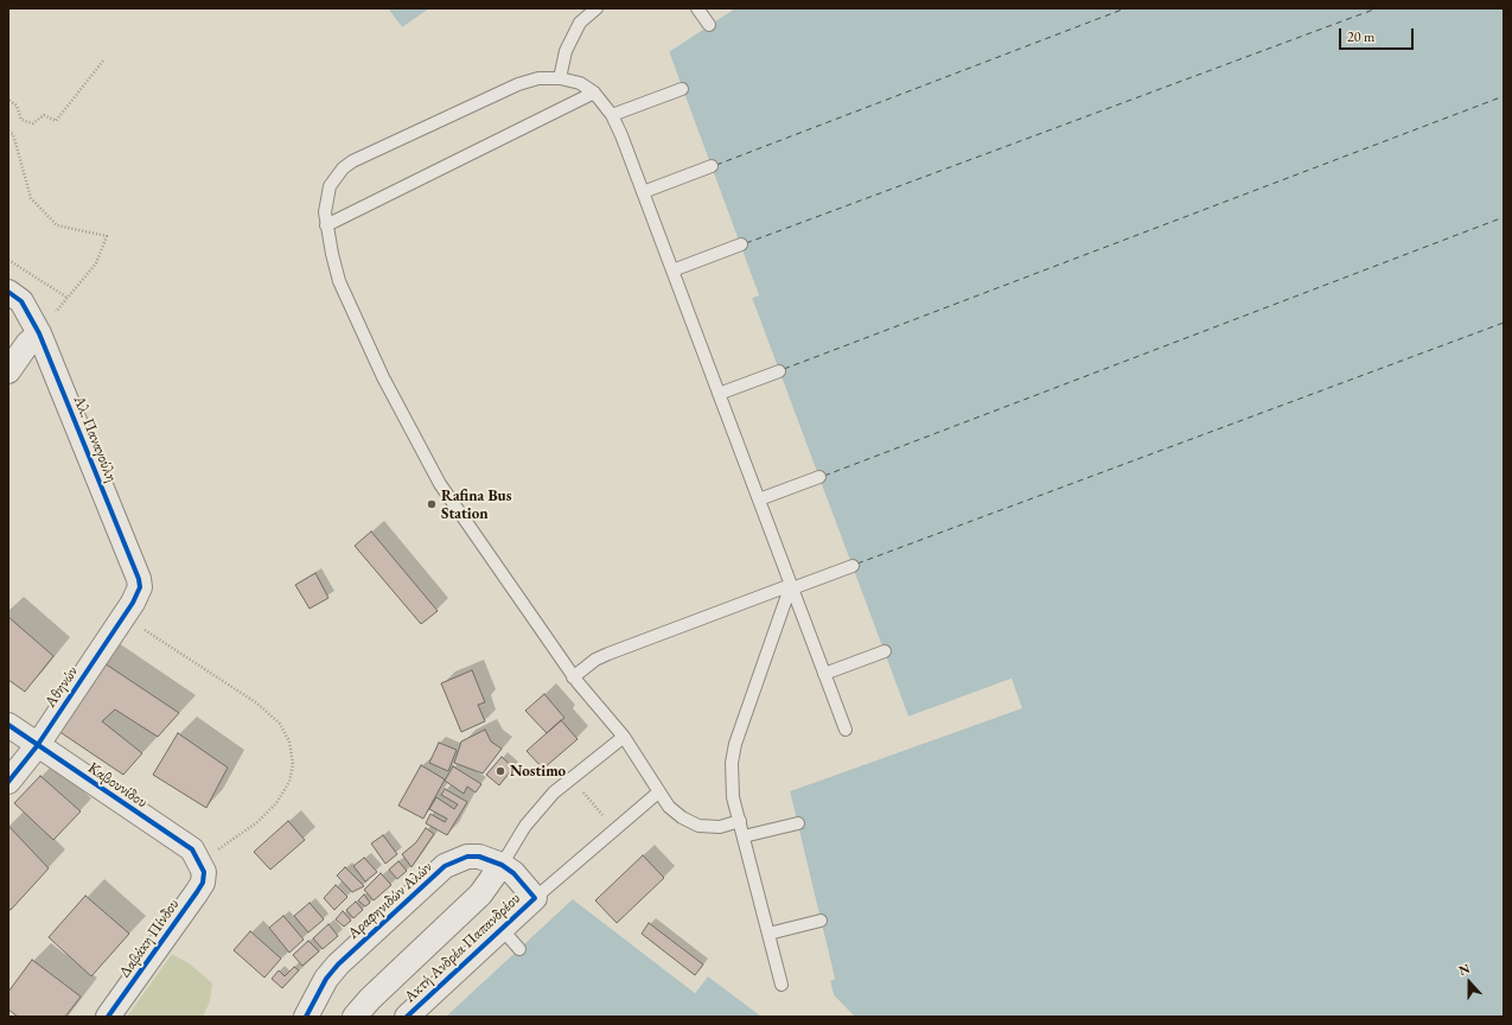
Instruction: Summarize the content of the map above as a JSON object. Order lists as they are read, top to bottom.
{
  "streets": {
    "street": [
      "Αλ. Παναγούλη",
      "Αθηνών",
      "Καβουνίδου",
      "Αραφηνιδών Αλών",
      "Δαβάκη Πίνδου",
      "Ακτή Ανδρέα Παπανδρέου"
    ]
  },
  "crossings": [
    ["Αλ. Παναγούλη", "Αθηνών"],
    ["Αθηνών", "Καβουνίδου"],
    ["Καβουνίδου", "Δαβάκη Πίνδου"],
    ["Αραφηνιδών Αλών", "Ακτή Ανδρέα Παπανδρέου"]
  ],
  "places": ["Rafina Bus Station", "Nostimo"],
  "scale_bar": "20 m",
  "north": "top"
}
